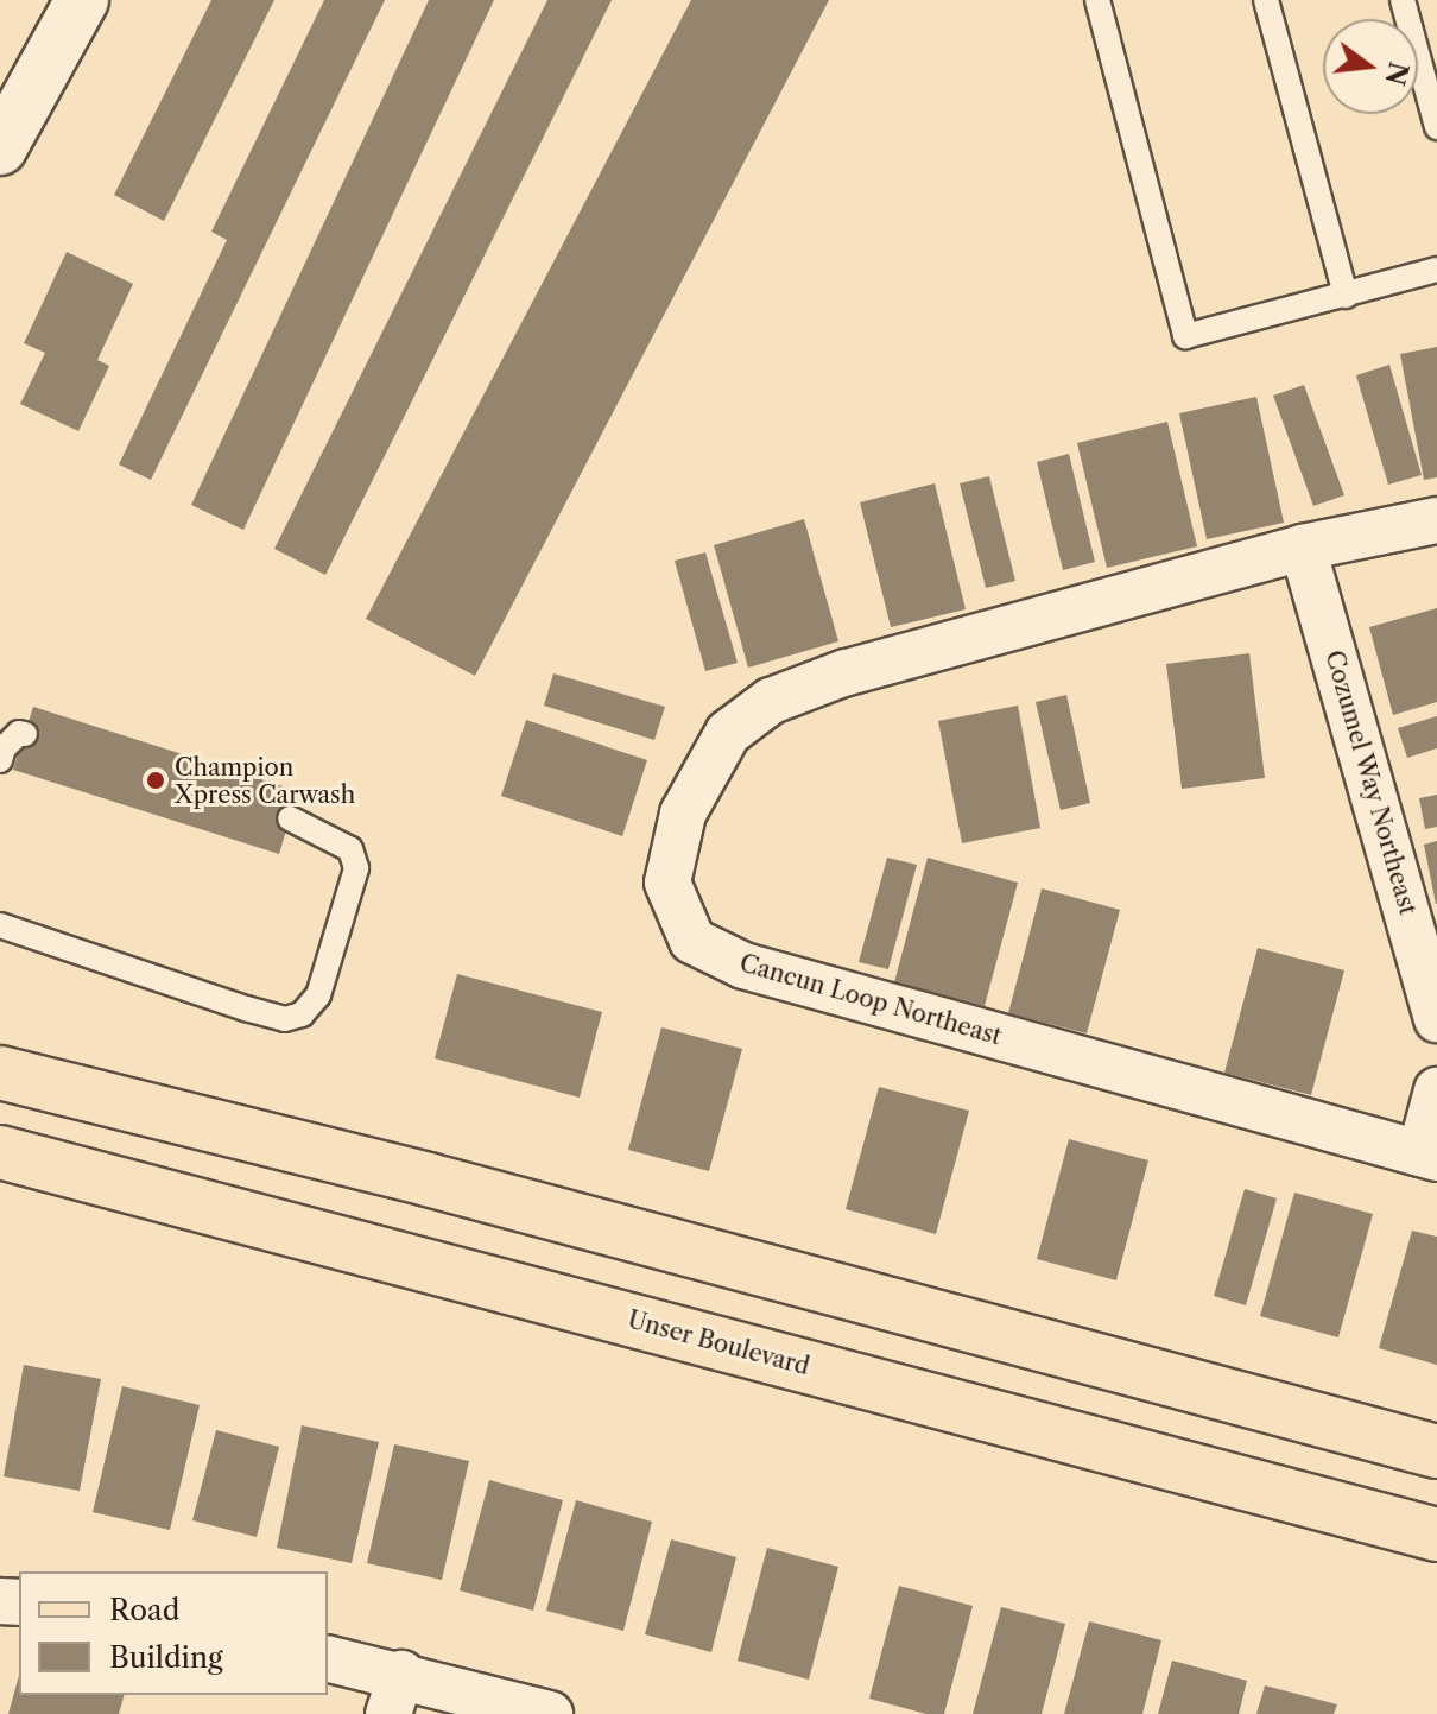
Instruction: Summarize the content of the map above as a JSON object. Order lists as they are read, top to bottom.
{
  "streets": {
    "main road": ["Unser Boulevard"],
    "street": ["Cozumel Way Northeast", "Cancun Loop Northeast"]
  },
  "crossings": [
    ["Cozumel Way Northeast", "Cancun Loop Northeast"]
  ],
  "places": ["Champion Xpress Carwash"],
  "legend": ["Road", "Building"],
  "north": "right"
}
